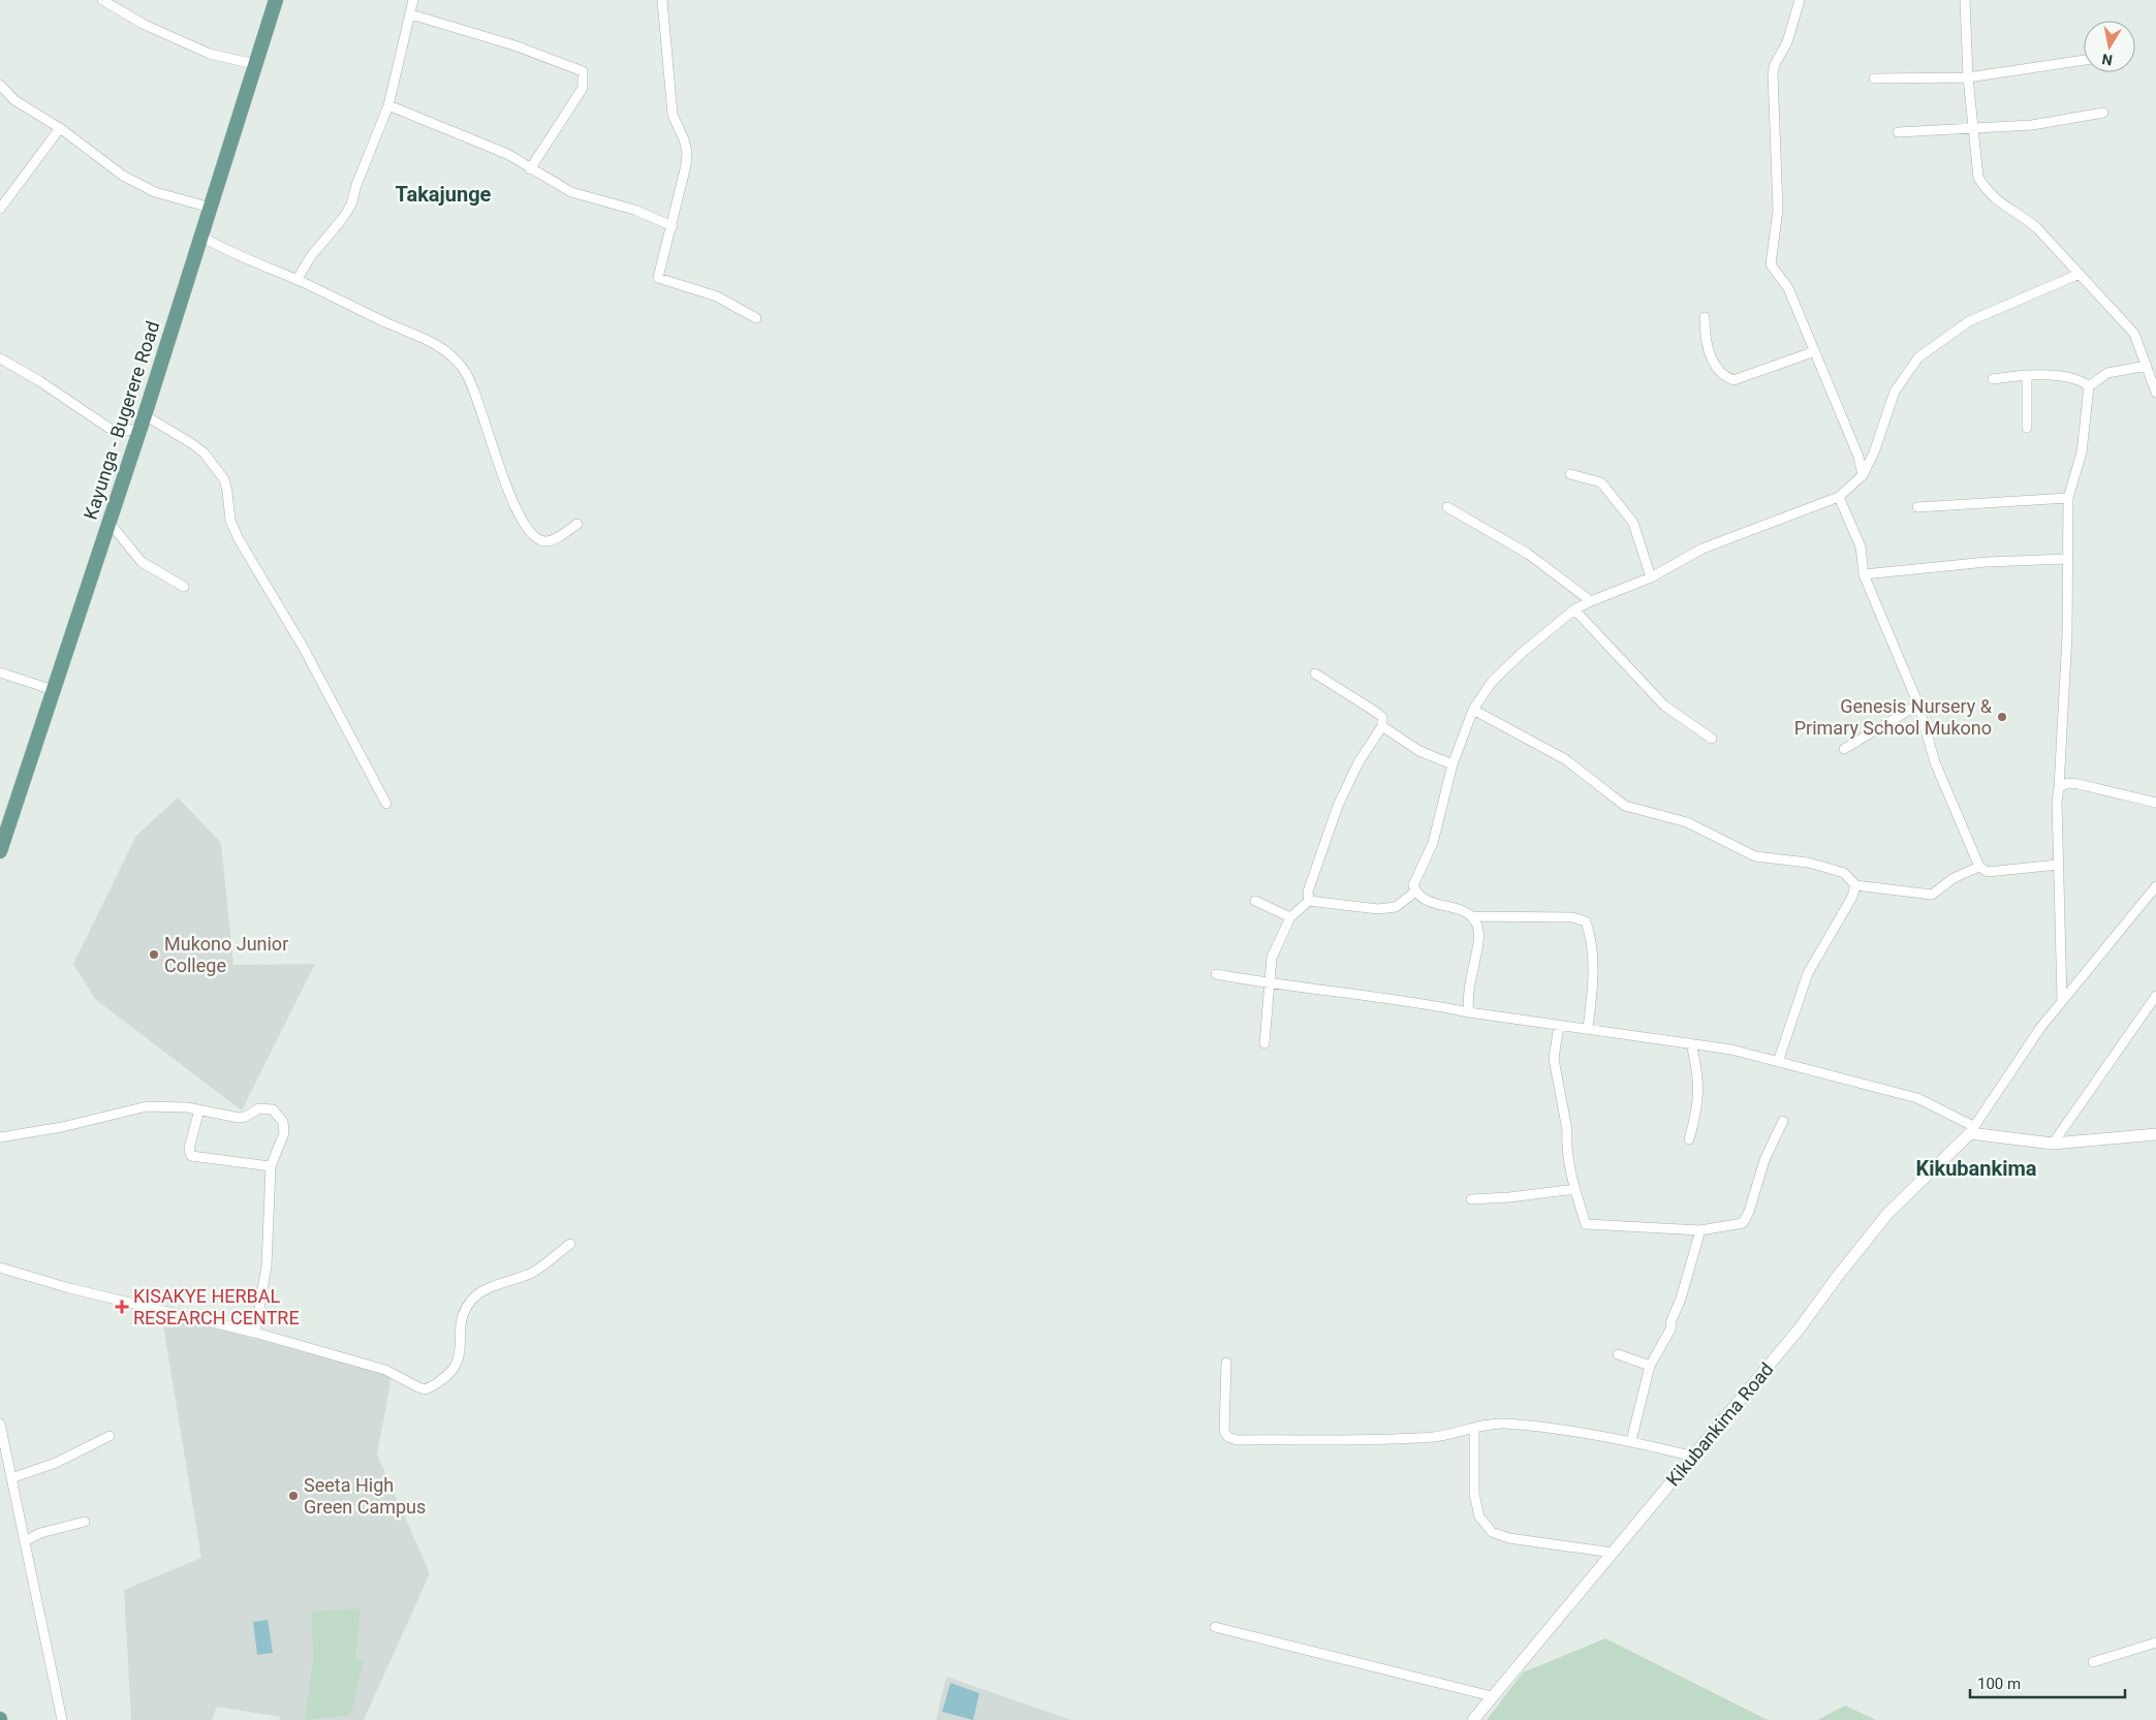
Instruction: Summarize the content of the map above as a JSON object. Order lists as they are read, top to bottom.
{
  "streets": {
    "main road": ["Kayunga - Bugerere Road"],
    "street": ["Kikubankima Road"]
  },
  "districts": ["Takajunge", "Kikubankima"],
  "places": {
    "other": ["Genesis Nursery & Primary School Mukono", "Mukono Junior College", "Seeta High Green Campus"],
    "health": ["KISAKYE HERBAL RESEARCH CENTRE"]
  },
  "scale_bar": "100 m",
  "north": "bottom"
}
